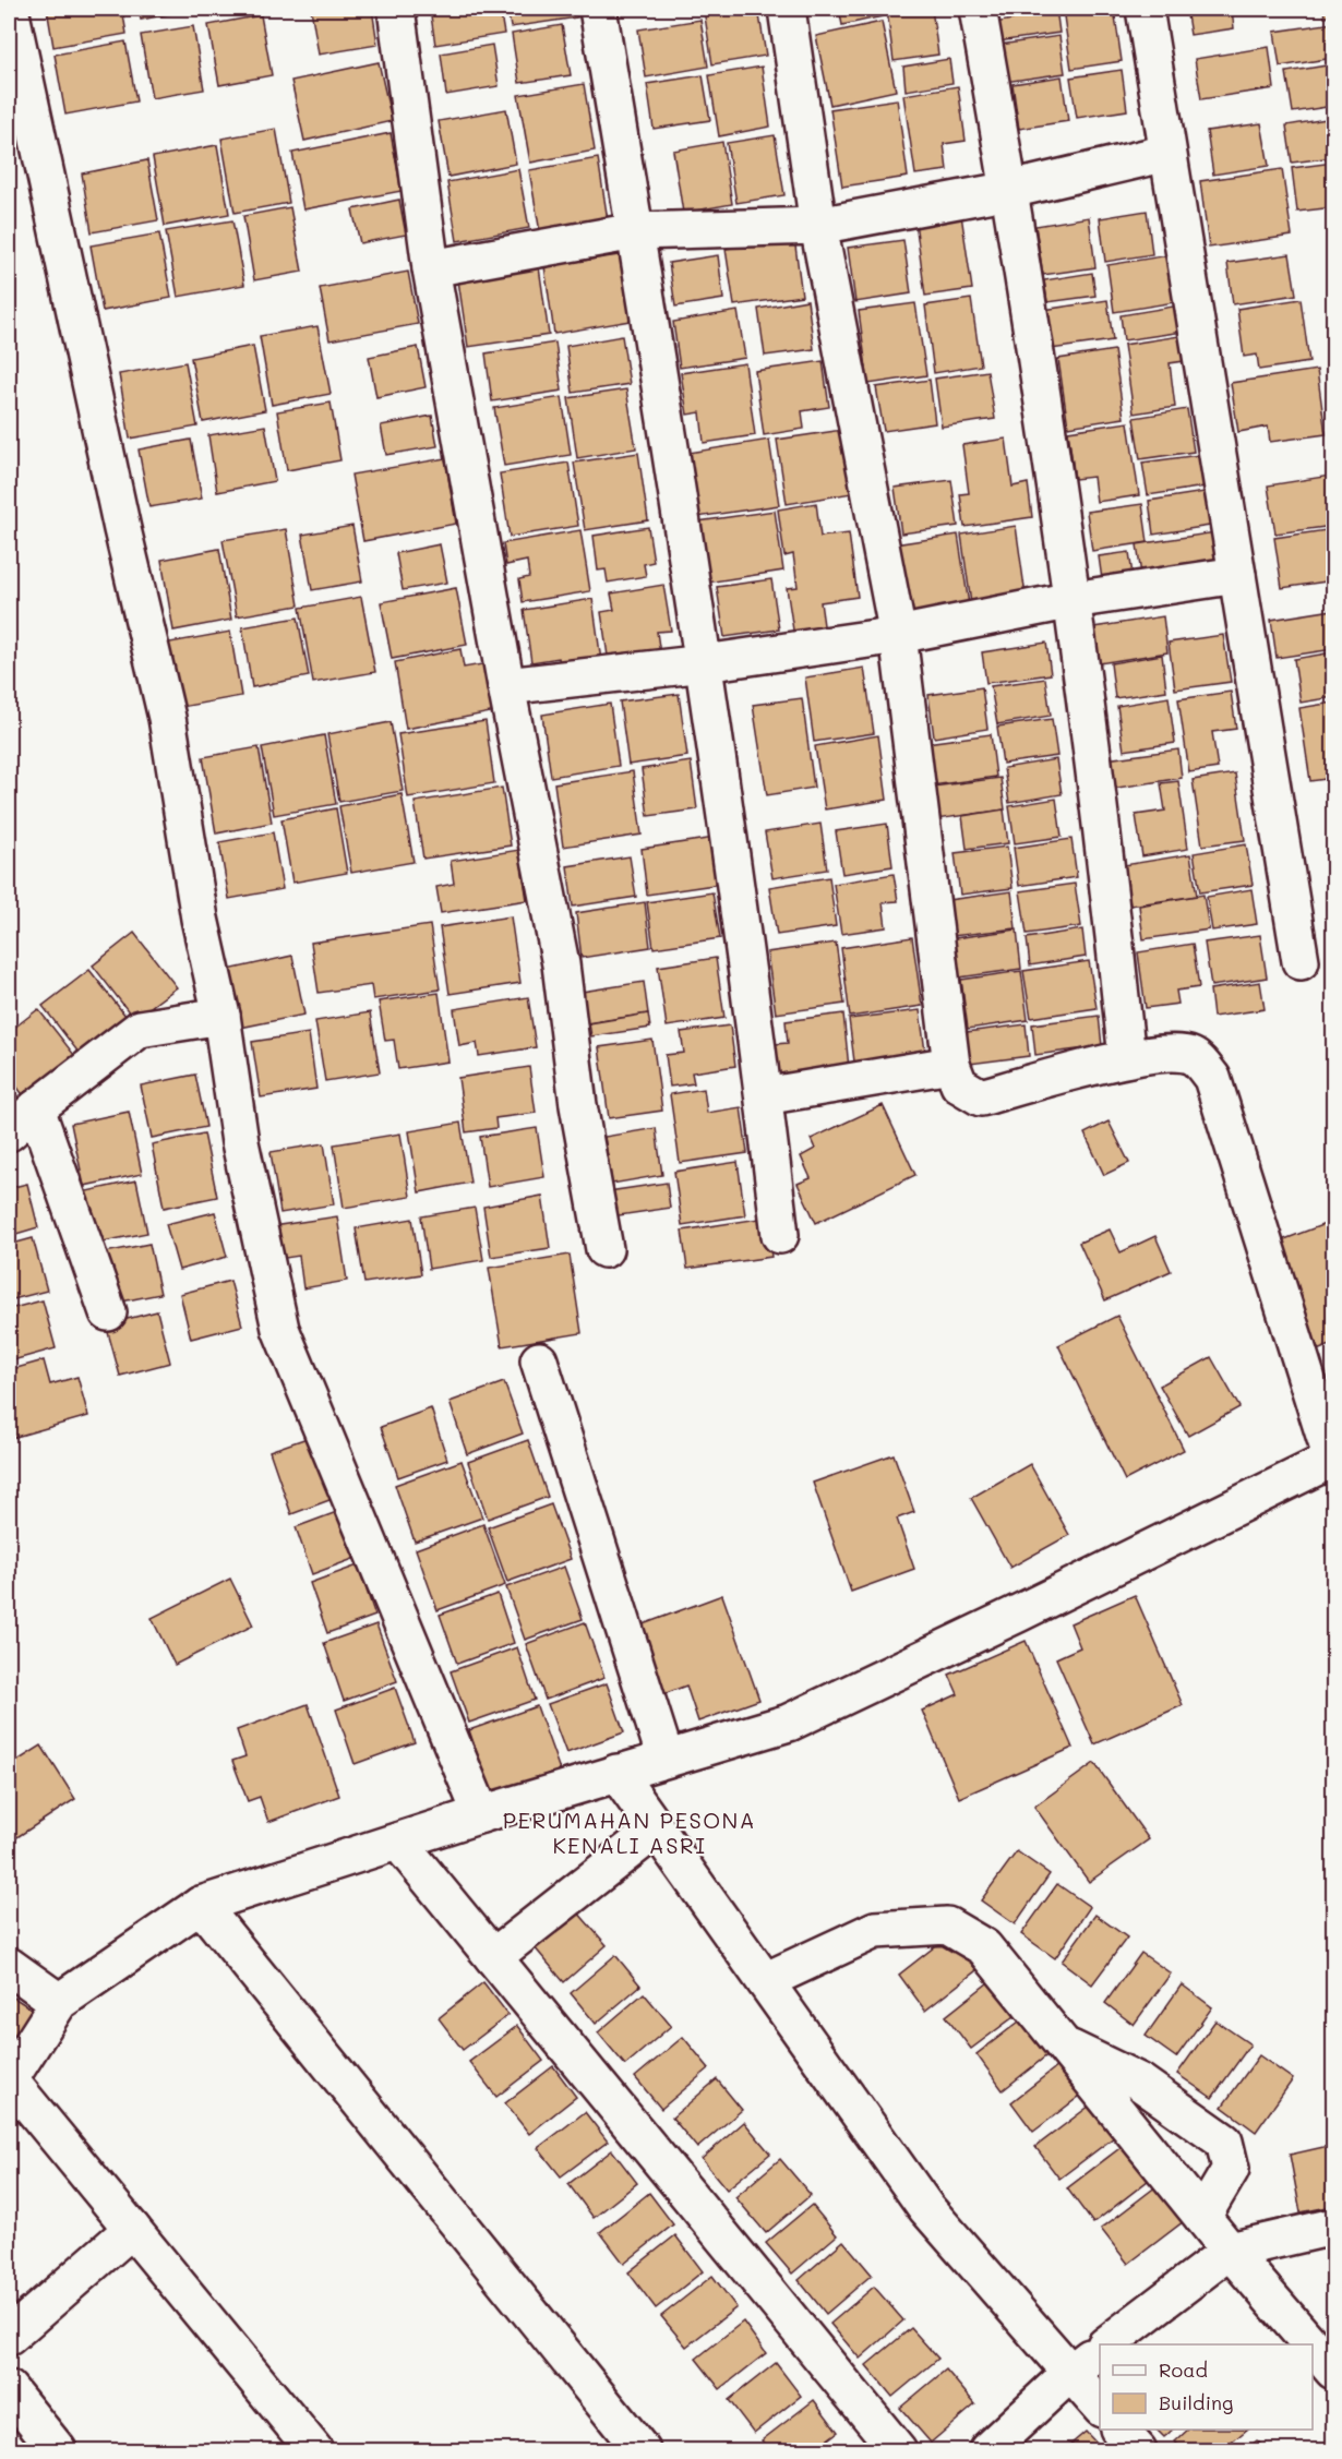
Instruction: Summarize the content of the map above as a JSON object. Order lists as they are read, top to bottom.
{
  "districts": ["PERUMAHAN PESONA KENALI ASRI"],
  "legend": ["Road", "Building"]
}
